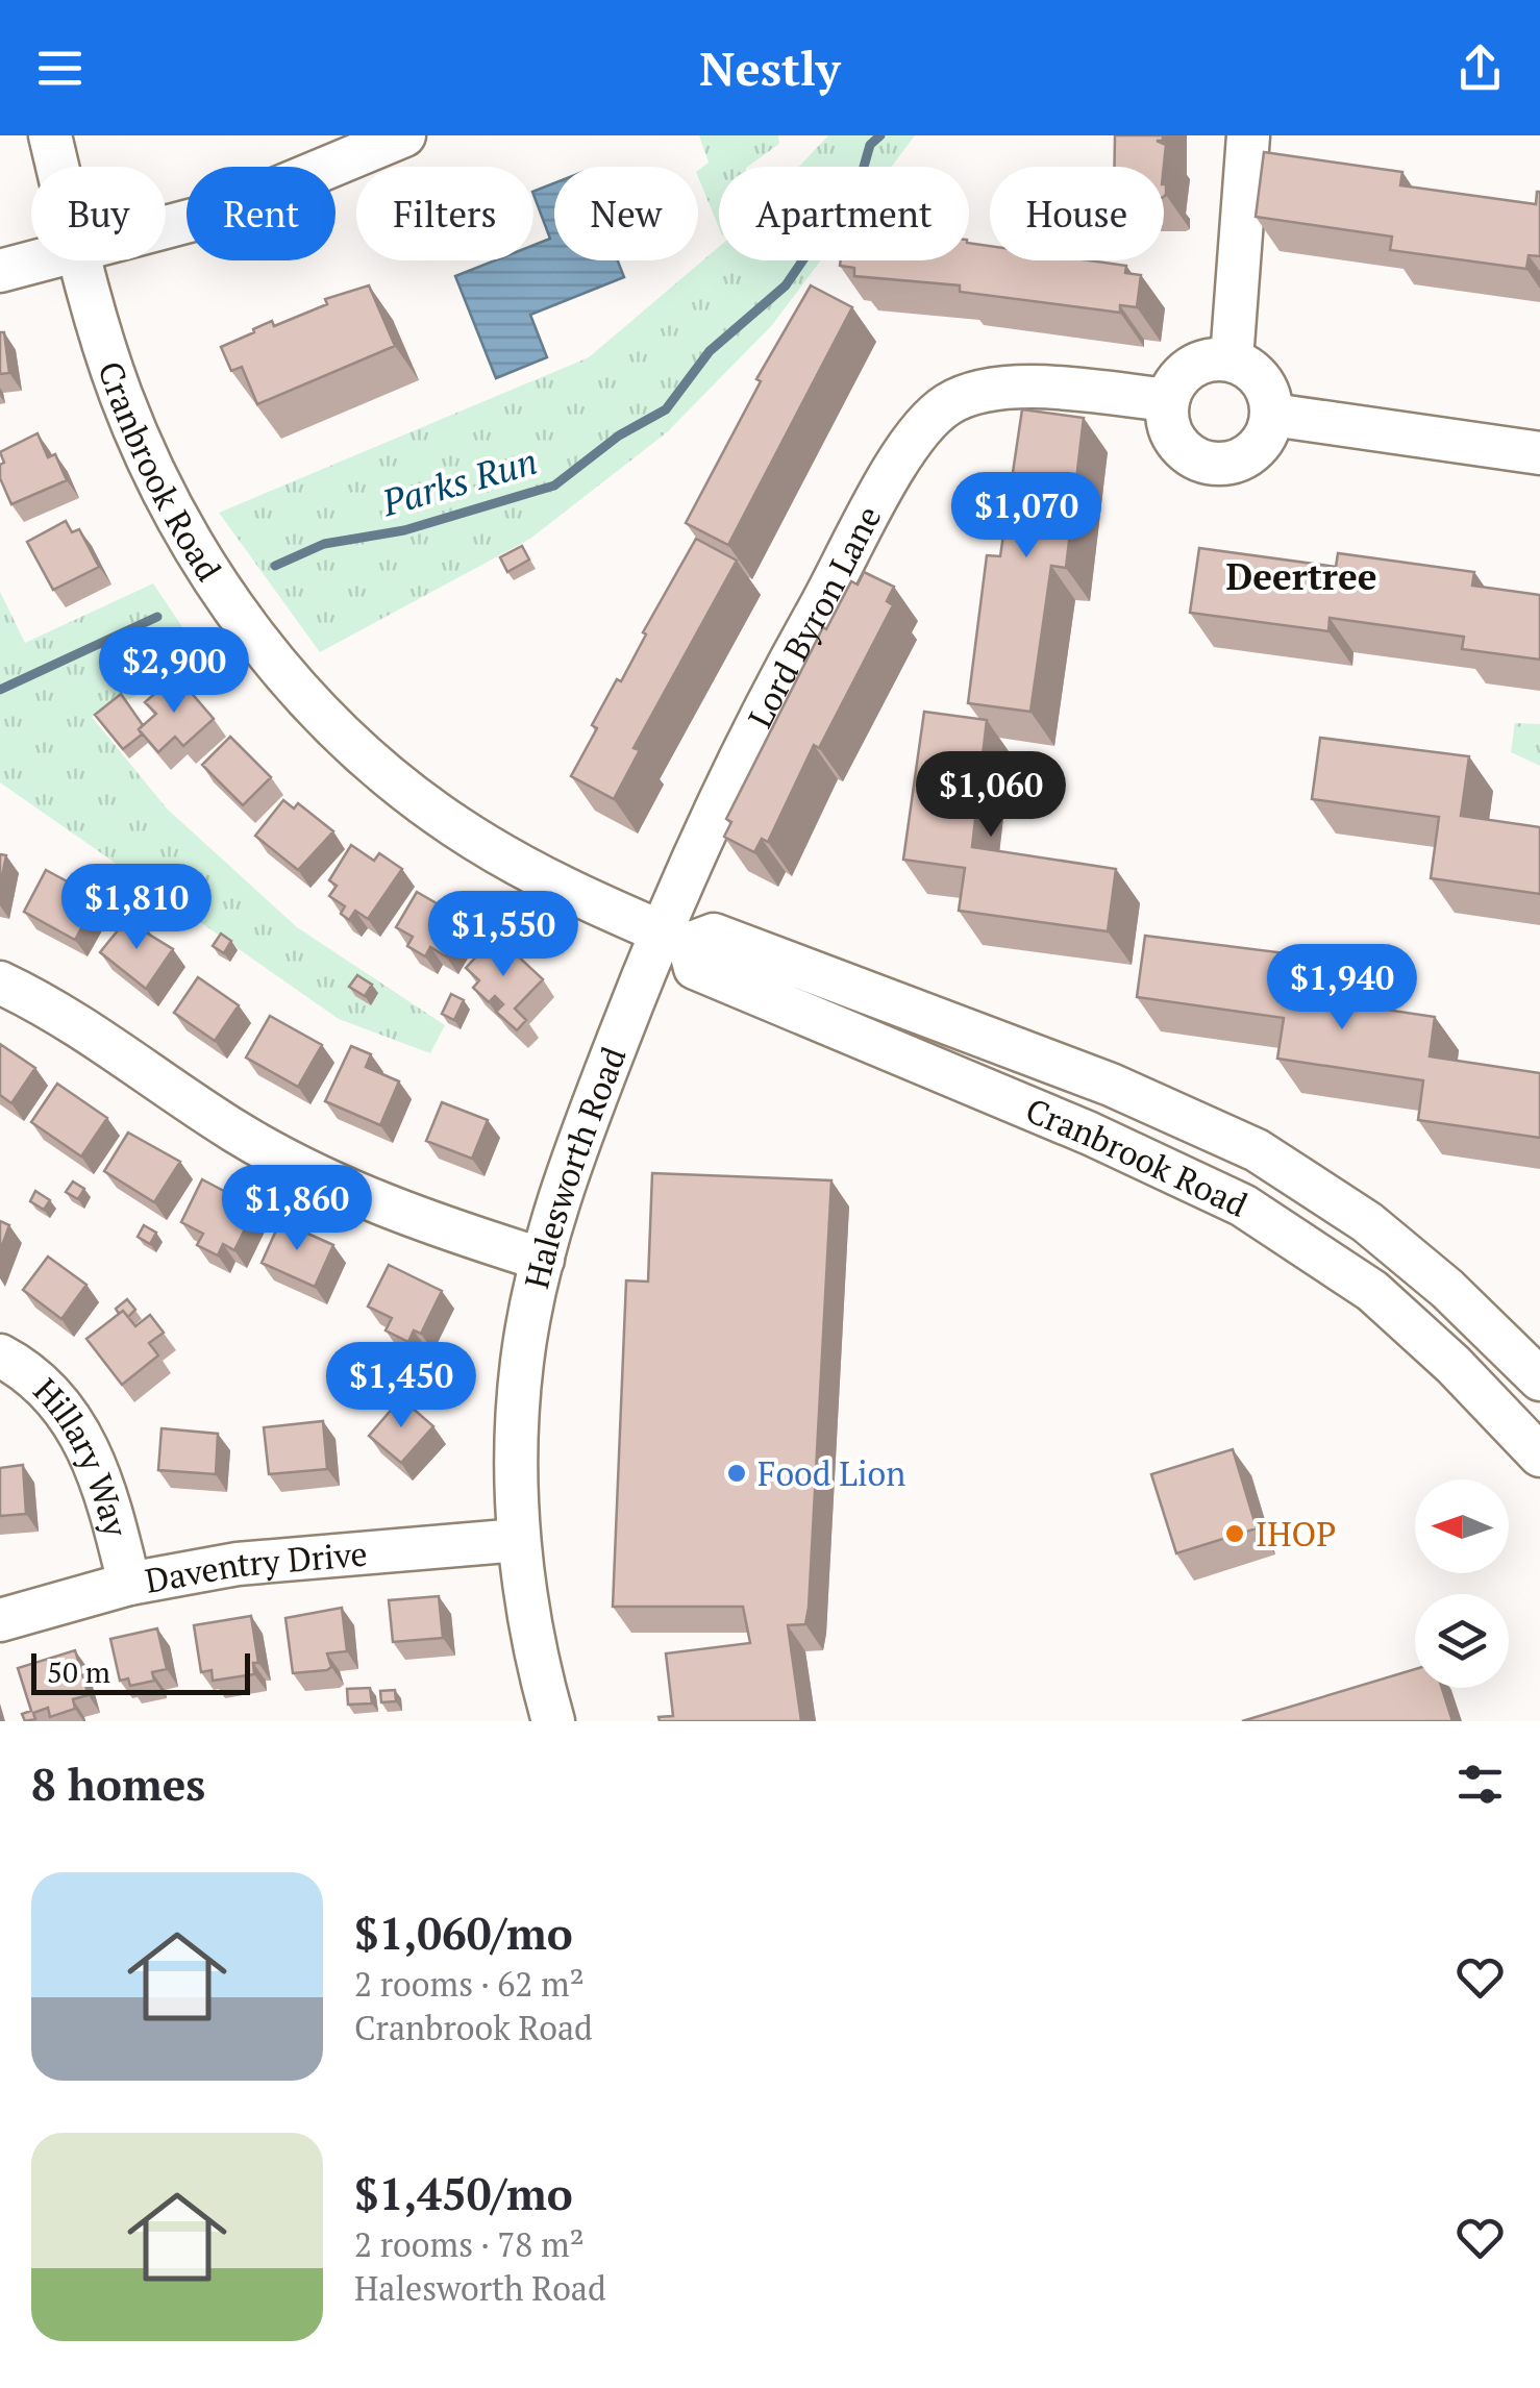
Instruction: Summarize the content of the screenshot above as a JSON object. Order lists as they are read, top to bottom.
{
  "streets": {
    "street": [
      "Cranbrook Road",
      "Lord Byron Lane",
      "Halesworth Road",
      "Hillary Way",
      "Daventry Drive"
    ]
  },
  "crossings": [
    ["Cranbrook Road", "Lord Byron Lane"],
    ["Cranbrook Road", "Halesworth Road"],
    ["Lord Byron Lane", "Halesworth Road"],
    ["Halesworth Road", "Daventry Drive"],
    ["Hillary Way", "Daventry Drive"]
  ],
  "districts": ["Deertree"],
  "water": ["Parks Run"],
  "places": ["Food Lion", "IHOP"],
  "scale_bar": "50 m",
  "north": "left",
  "page": {
    "header": "Nestly",
    "chip": [
      "Buy",
      "Rent",
      "Filters",
      "New",
      "Apartment",
      "House"
    ],
    "price": [
      "$1,070",
      "$2,900",
      "$1,060",
      "$1,810",
      "$1,550",
      "$1,940",
      "$1,860",
      "$1,450"
    ],
    "scale": "50 m",
    "heading": "8 homes",
    "list": [
      {
        "name": "$1,060/mo",
        "note": "2 rooms · 62 m² · Cranbrook Road"
      },
      {
        "name": "$1,450/mo",
        "note": "2 rooms · 78 m² · Halesworth Road"
      }
    ]
  }
}
